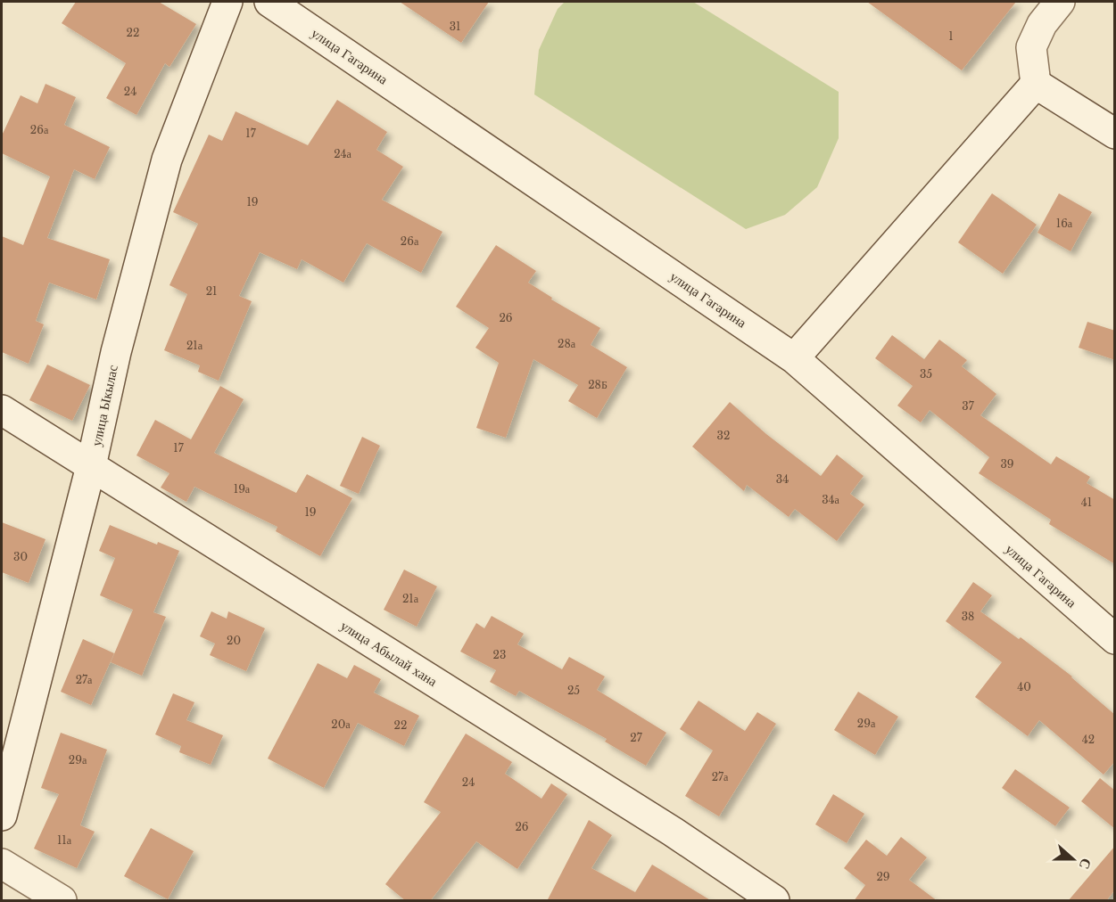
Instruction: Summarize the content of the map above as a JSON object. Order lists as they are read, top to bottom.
{
  "streets": {
    "street": ["улица Гагарина", "улица Ыкылас", "улица Абылай хана"]
  },
  "crossings": [
    ["улица Ыкылас", "улица Абылай хана"]
  ],
  "house_numbers": [
    "31",
    "22",
    "1",
    "24",
    "26а",
    "17",
    "24а",
    "19",
    "16а",
    "26а",
    "21",
    "26",
    "28а",
    "21а",
    "35",
    "28Б",
    "37",
    "32",
    "17",
    "39",
    "34",
    "19а",
    "34а",
    "41",
    "19",
    "30",
    "21а",
    "38",
    "20",
    "23",
    "27а",
    "40",
    "25",
    "29а",
    "20а",
    "22",
    "27",
    "42",
    "29а",
    "27а",
    "24",
    "26",
    "11а",
    "29"
  ],
  "north": "right"
}
